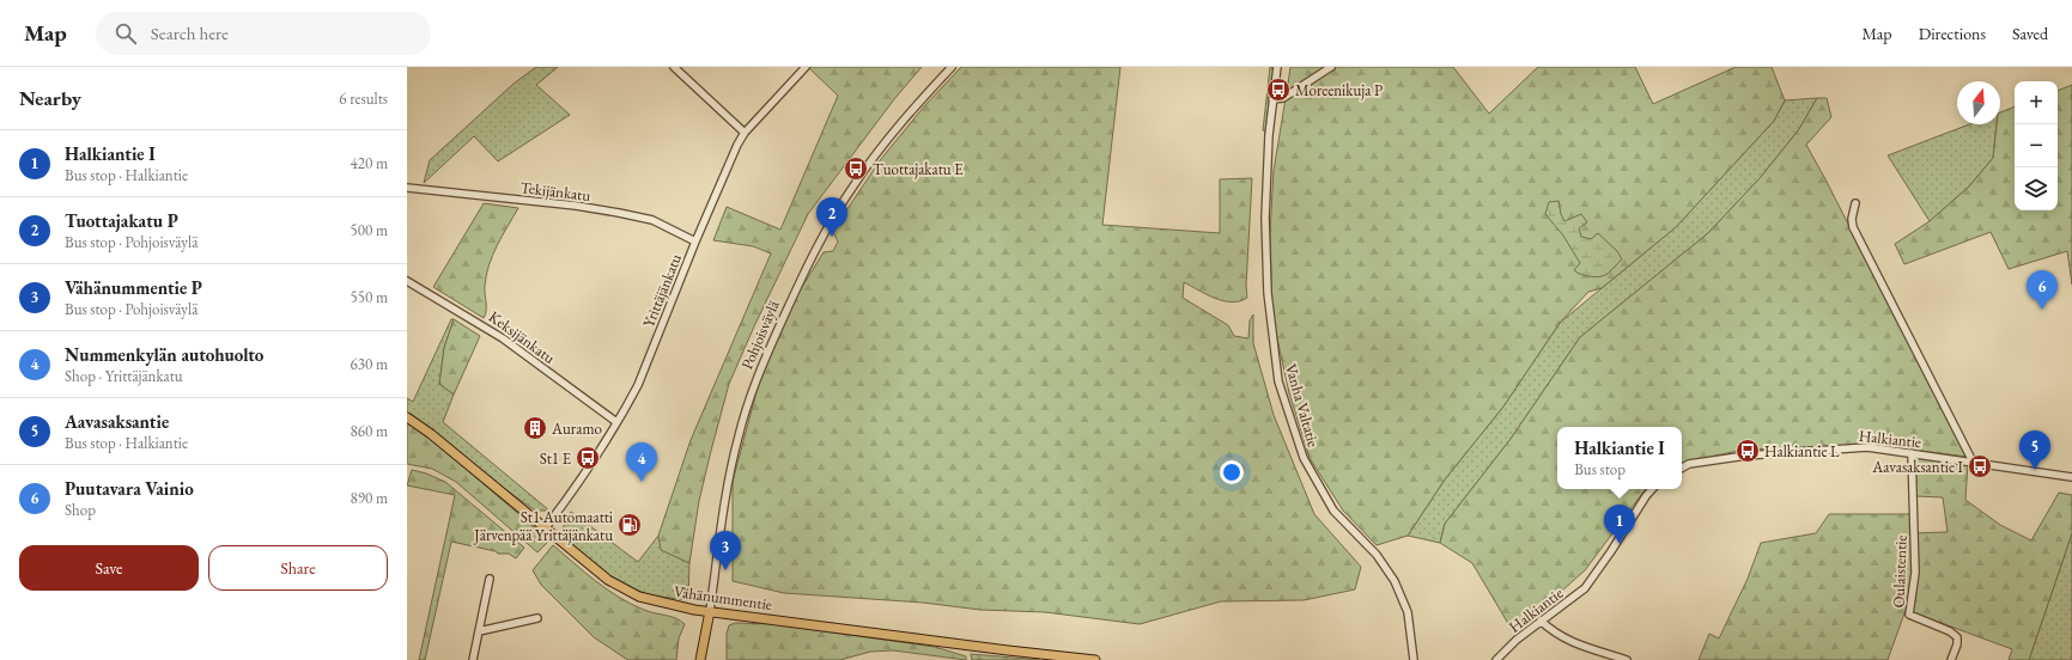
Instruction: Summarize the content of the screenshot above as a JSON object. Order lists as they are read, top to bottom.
{
  "streets": {
    "main road": ["Pohjoisväylä", "Vähänummentie"],
    "street": [
      "Tekijänkatu",
      "Yrittäjänkatu",
      "Keksijänkatu",
      "Vanha Valtatie",
      "Halkiantie",
      "Oulaistentie"
    ]
  },
  "crossings": [
    ["Tekijänkatu", "Yrittäjänkatu"],
    ["Yrittäjänkatu", "Keksijänkatu"],
    ["Yrittäjänkatu", "Vähänummentie"],
    ["Pohjoisväylä", "Vähänummentie"],
    ["Halkiantie", "Oulaistentie"]
  ],
  "places": {
    "bus stop": [
      "Moreenikuja P",
      "Tuottajakatu E",
      "Halkiantie L",
      "St1 E",
      "Aavasaksantie I"
    ],
    "building": ["Auramo"],
    "fuel station": ["St1 Automaatti Järvenpää Yrittäjänkatu"]
  },
  "north": "top",
  "page": {
    "header": "Map",
    "search": "Search here",
    "nav": ["Map", "Directions", "Saved"],
    "heading": ["Nearby", "6 results"],
    "map_buttons": ["+", "−"],
    "list": [
      {
        "mark": "1",
        "name": "Halkiantie I",
        "note": "Bus stop · Halkiantie",
        "value": "420 m"
      },
      {
        "mark": "2",
        "name": "Tuottajakatu P",
        "note": "Bus stop · Pohjoisväylä",
        "value": "500 m"
      },
      {
        "mark": "3",
        "name": "Vähänummentie P",
        "note": "Bus stop · Pohjoisväylä",
        "value": "550 m"
      },
      {
        "mark": "4",
        "name": "Nummenkylän autohuolto",
        "note": "Shop · Yrittäjänkatu",
        "value": "630 m"
      },
      {
        "mark": "5",
        "name": "Aavasaksantie",
        "note": "Bus stop · Halkiantie",
        "value": "860 m"
      },
      {
        "mark": "6",
        "name": "Puutavara Vainio",
        "note": "Shop",
        "value": "890 m"
      }
    ],
    "pins": [
      "2",
      "6",
      "5",
      "4",
      "1",
      "3"
    ],
    "popup": ["Halkiantie I", "Bus stop"],
    "buttons": ["Save", "Share"]
  }
}
